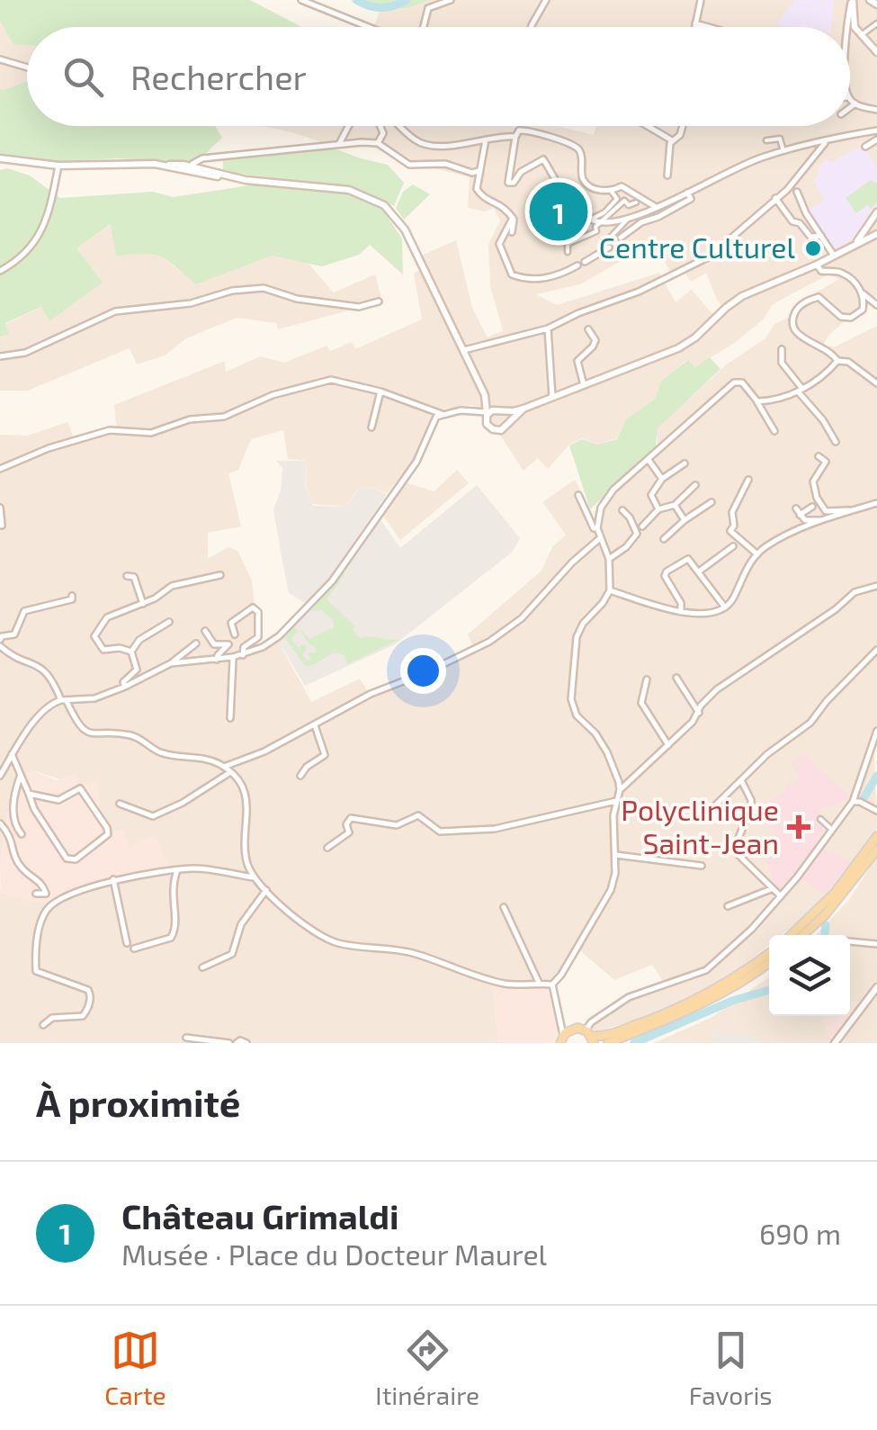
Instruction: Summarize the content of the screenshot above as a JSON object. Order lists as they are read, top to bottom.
{
  "places": {
    "other": ["Centre Culturel"],
    "health": ["Polyclinique Saint-Jean"]
  },
  "page": {
    "search": "Rechercher",
    "pins": "1",
    "heading": "À proximité",
    "list": [
      {
        "mark": "1",
        "name": "Château Grimaldi",
        "note": "Musée · Place du Docteur Maurel",
        "value": "690 m"
      }
    ],
    "nav": ["Carte", "Itinéraire", "Favoris"]
  }
}
